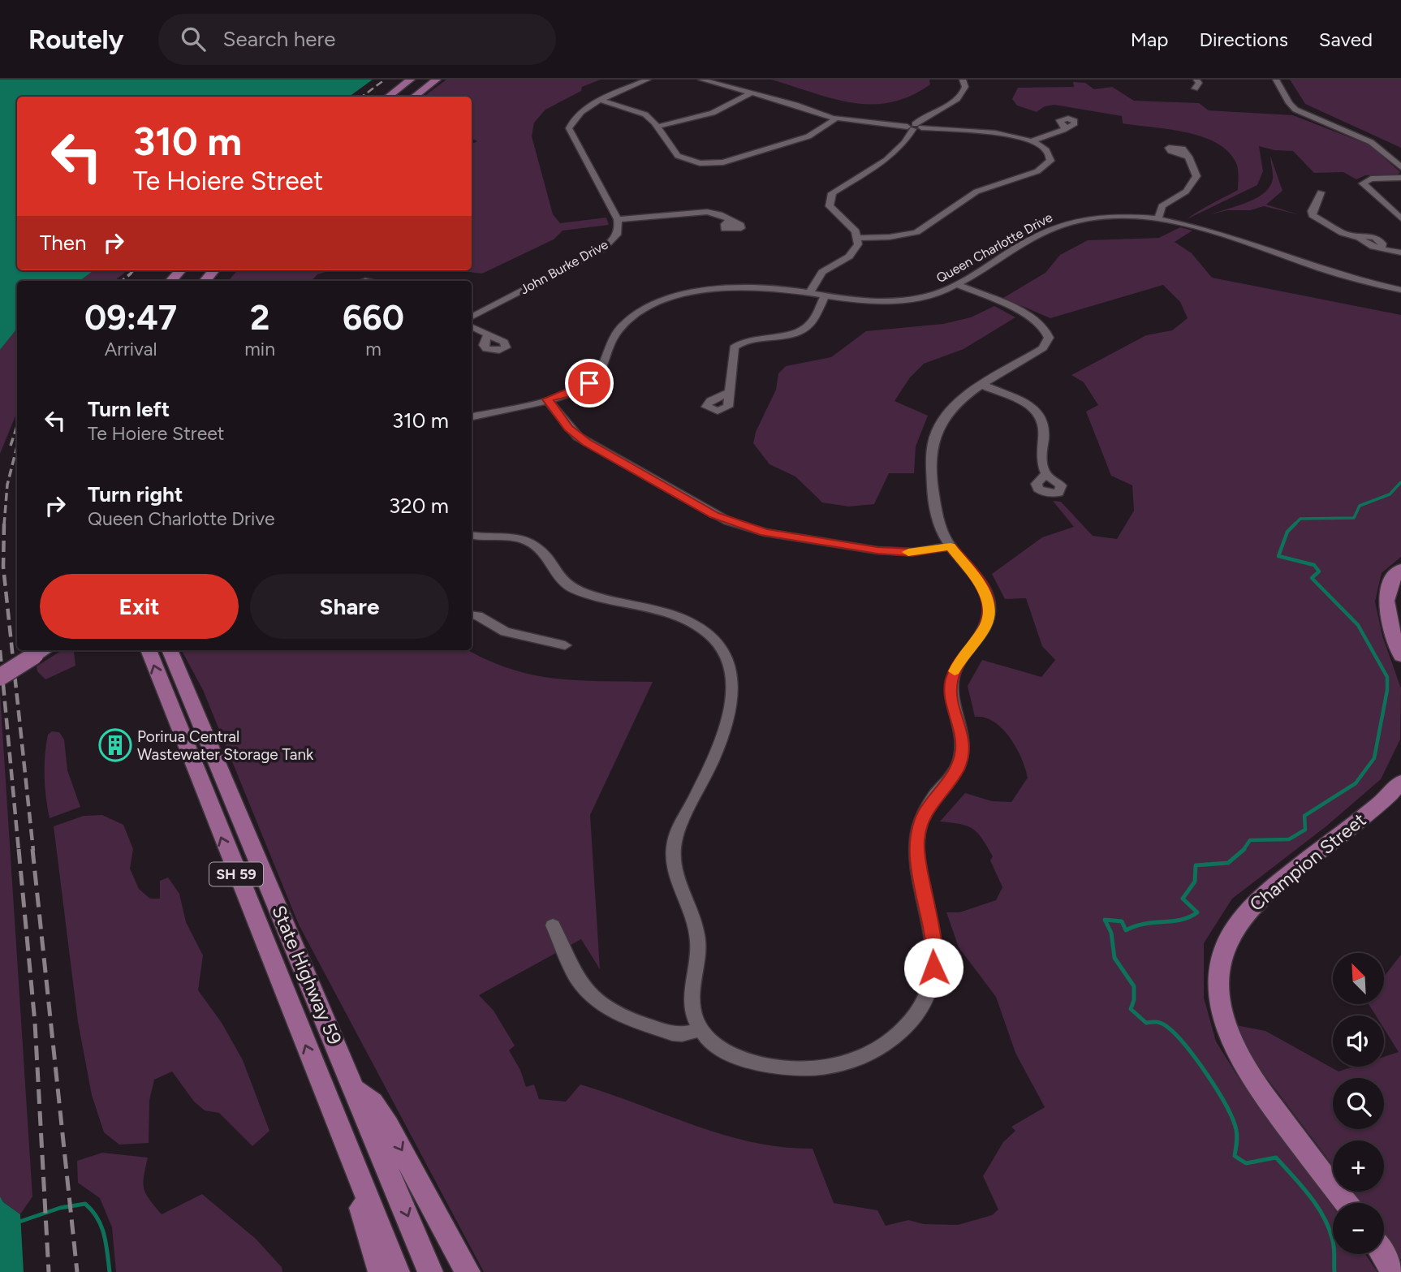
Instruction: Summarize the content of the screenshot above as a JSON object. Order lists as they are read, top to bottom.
{
  "streets": {
    "main road": ["Champion Street", "SH 59", "State Highway 59"],
    "street": ["Queen Charlotte Drive", "John Burke Drive"]
  },
  "places": {
    "building": ["Porirua Central Wastewater Storage Tank"]
  },
  "north": "top left",
  "page": {
    "header": "Routely",
    "search": "Search here",
    "nav": ["Map", "Directions", "Saved"],
    "turn": ["310 m", "Te Hoiere Street"],
    "then": "Then",
    "eta": [
      "09:47",
      "Arrival",
      "2",
      "min",
      "660",
      "m"
    ],
    "list": [
      {
        "name": "Turn left",
        "note": "Te Hoiere Street",
        "value": "310 m"
      },
      {
        "name": "Turn right",
        "note": "Queen Charlotte Drive",
        "value": "320 m"
      }
    ],
    "buttons": ["Exit", "Share"],
    "map_buttons": ["+", "−"]
  }
}
